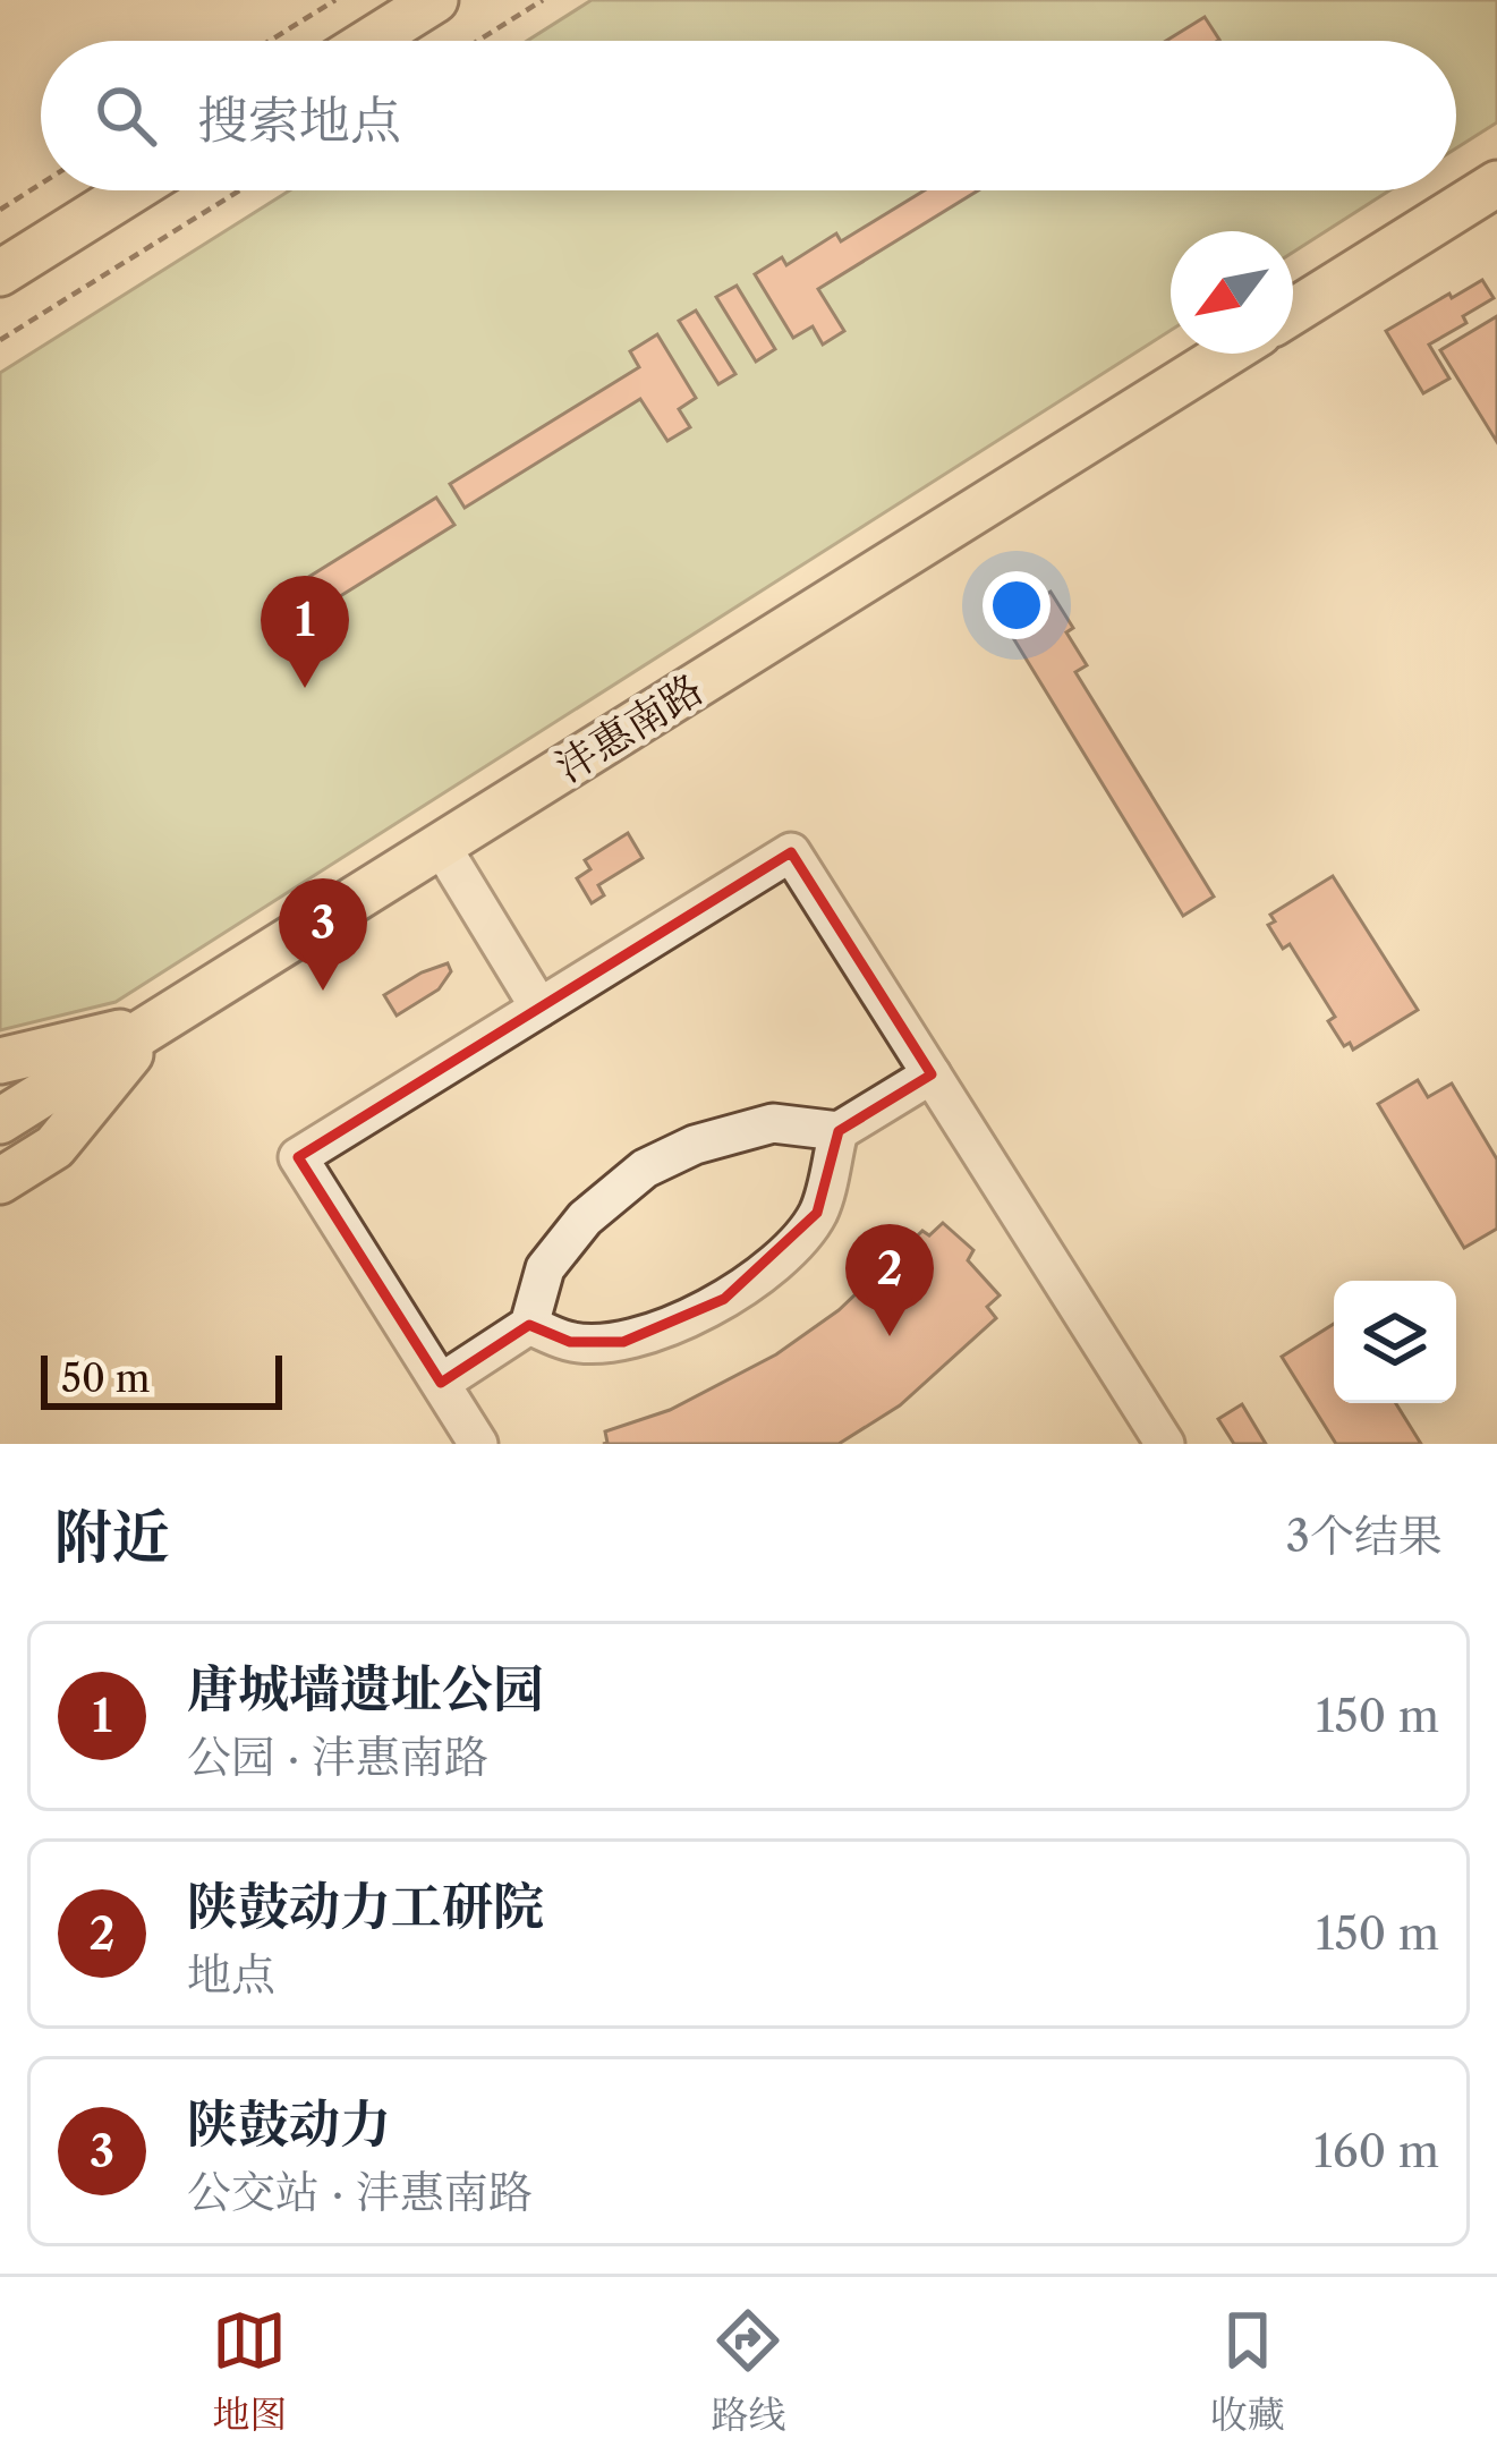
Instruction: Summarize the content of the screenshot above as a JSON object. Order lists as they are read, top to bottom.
{
  "streets": {
    "main road": ["沣惠南路"]
  },
  "scale_bar": "50 m",
  "north": "bottom left",
  "page": {
    "search": "搜索地点",
    "pins": ["1", "3", "2"],
    "scale": "50 m",
    "heading": ["附近", "3个结果"],
    "list": [
      {
        "mark": "1",
        "name": "唐城墙遗址公园",
        "note": "公园 · 沣惠南路",
        "value": "150 m"
      },
      {
        "mark": "2",
        "name": "陕鼓动力工研院",
        "note": "地点",
        "value": "150 m"
      },
      {
        "mark": "3",
        "name": "陕鼓动力",
        "note": "公交站 · 沣惠南路",
        "value": "160 m"
      }
    ],
    "nav": ["地图", "路线", "收藏"]
  }
}
